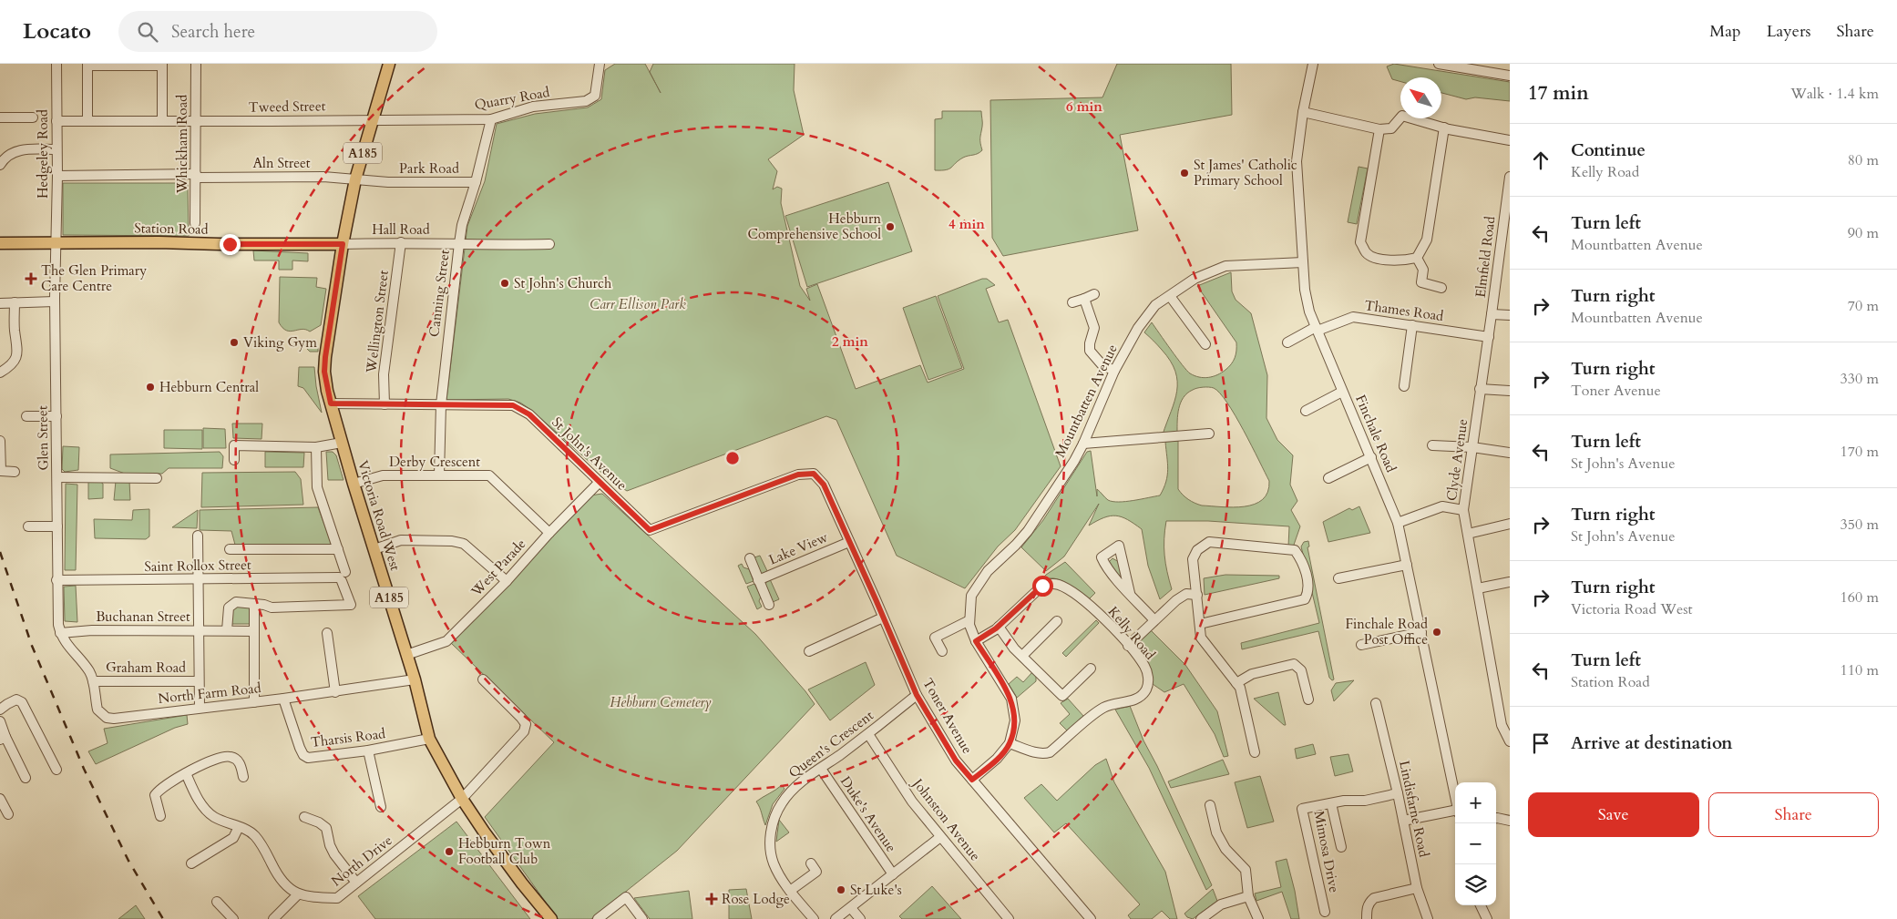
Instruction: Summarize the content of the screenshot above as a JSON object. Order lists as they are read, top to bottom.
{
  "streets": {
    "main road": ["A185", "Station Road", "Victoria Road West"],
    "street": [
      "Quarry Road",
      "Tweed Street",
      "Whickham Road",
      "Hedgeley Road",
      "Aln Street",
      "Park Road",
      "Hall Road",
      "Elmfield Road",
      "Canning Street",
      "Thames Road",
      "Wellington Street",
      "Mountbatten Avenue",
      "Finchale Road",
      "Glen Street",
      "St John's Avenue",
      "Clyde Avenue",
      "Derby Crescent",
      "Lake View",
      "Saint Rollox Street",
      "West Parade",
      "Buchanan Street",
      "Kelly Road",
      "Graham Road",
      "North Farm Road",
      "Toner Avenue",
      "Tharsis Road",
      "Queen's Crescent",
      "Lindisfarne Road",
      "Duke's Avenue",
      "Johnston Avenue",
      "Mimosa Drive",
      "North Drive"
    ]
  },
  "crossings": [
    ["Quarry Road", "Tweed Street"],
    ["Quarry Road", "A185"],
    ["Quarry Road", "Canning Street"],
    ["Tweed Street", "Whickham Road"],
    ["Tweed Street", "A185"],
    ["Tweed Street", "Hedgeley Road"],
    ["Whickham Road", "Aln Street"],
    ["A185", "Aln Street"],
    ["A185", "Park Road"],
    ["A185", "Station Road"],
    ["A185", "Hall Road"],
    ["A185", "Victoria Road West"],
    ["Hedgeley Road", "Station Road"],
    ["Hedgeley Road", "Glen Street"],
    ["Aln Street", "Park Road"],
    ["Park Road", "Canning Street"],
    ["Station Road", "Hall Road"],
    ["Station Road", "Glen Street"],
    ["Station Road", "Victoria Road West"],
    ["Hall Road", "Canning Street"],
    ["Hall Road", "Wellington Street"],
    ["Hall Road", "Victoria Road West"],
    ["Elmfield Road", "Clyde Avenue"],
    ["Canning Street", "St John's Avenue"],
    ["Canning Street", "Derby Crescent"],
    ["Thames Road", "Finchale Road"],
    ["Thames Road", "Clyde Avenue"],
    ["Wellington Street", "St John's Avenue"],
    ["Mountbatten Avenue", "Finchale Road"],
    ["Mountbatten Avenue", "Kelly Road"],
    ["Mountbatten Avenue", "Toner Avenue"],
    ["Glen Street", "Saint Rollox Street"],
    ["Glen Street", "Buchanan Street"],
    ["Glen Street", "North Farm Road"],
    ["St John's Avenue", "Victoria Road West"],
    ["St John's Avenue", "West Parade"],
    ["St John's Avenue", "Toner Avenue"],
    ["Derby Crescent", "Victoria Road West"],
    ["Derby Crescent", "West Parade"],
    ["Victoria Road West", "West Parade"],
    ["Victoria Road West", "North Farm Road"],
    ["Victoria Road West", "Tharsis Road"],
    ["Victoria Road West", "North Drive"],
    ["Lake View", "Toner Avenue"],
    ["Buchanan Street", "North Farm Road"],
    ["Graham Road", "North Farm Road"],
    ["North Farm Road", "Tharsis Road"],
    ["Toner Avenue", "Queen's Crescent"],
    ["Queen's Crescent", "Duke's Avenue"],
    ["Queen's Crescent", "Johnston Avenue"],
    ["Lindisfarne Road", "Mimosa Drive"]
  ],
  "parks": ["Carr Ellison Park", "Hebburn Cemetery"],
  "places": {
    "other": [
      "St James' Catholic Primary School",
      "Hebburn Comprehensive School",
      "St John's Church",
      "Viking Gym",
      "Hebburn Central",
      "Finchale Road Post Office",
      "Hebburn Town Football Club",
      "St Luke's"
    ],
    "health": ["The Glen Primary Care Centre", "Rose Lodge"]
  },
  "north": "top left",
  "page": {
    "header": "Locato",
    "search": "Search here",
    "nav": ["Map", "Layers", "Share"],
    "heading": ["17 min", "Walk · 1.4 km"],
    "list": [
      ["Continue", "Kelly Road", "80 m"],
      ["Turn left", "Mountbatten Avenue", "90 m"],
      ["Turn right", "Mountbatten Avenue", "70 m"],
      ["Turn right", "Toner Avenue", "330 m"],
      ["Turn left", "St John's Avenue", "170 m"],
      ["Turn right", "St John's Avenue", "350 m"],
      ["Turn right", "Victoria Road West", "160 m"],
      ["Turn left", "Station Road", "110 m"],
      "Arrive at destination"
    ],
    "buttons": ["Save", "Share"],
    "map_buttons": ["+", "−"]
  },
  "rings": ["6 min", "4 min", "2 min"]
}
